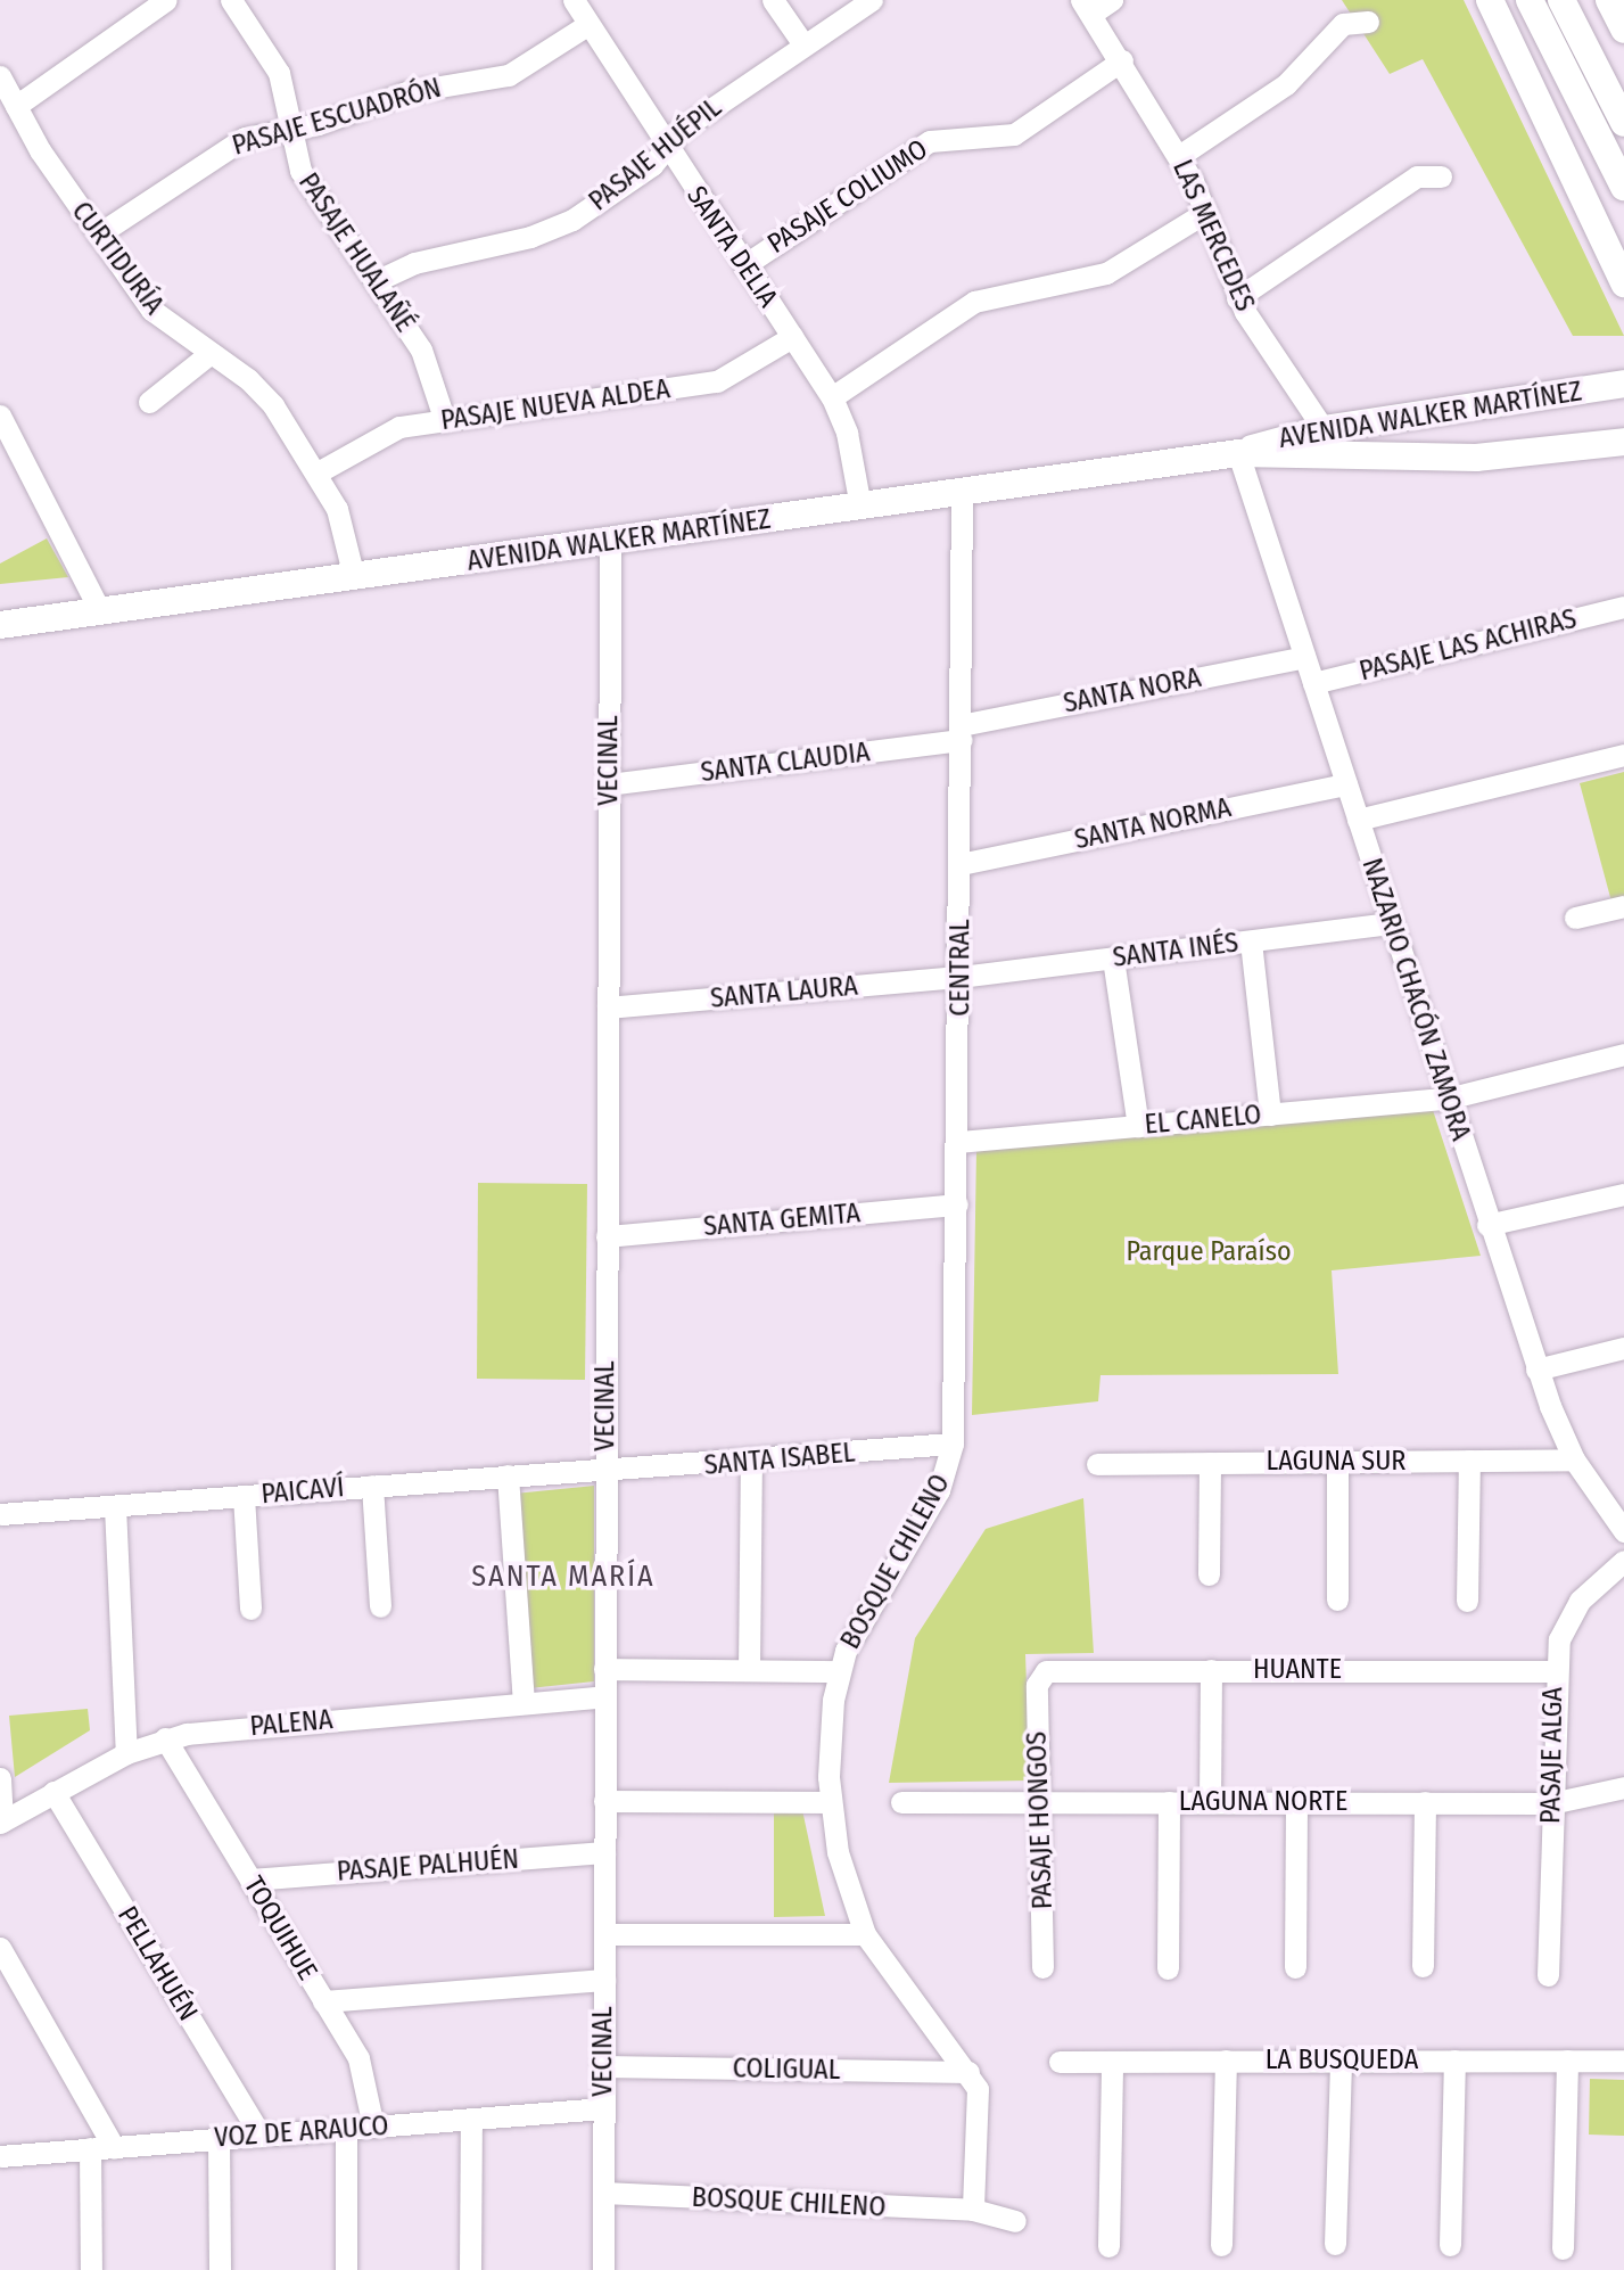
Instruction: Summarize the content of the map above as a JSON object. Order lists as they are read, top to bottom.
{
  "streets": {
    "main road": ["AVENIDA WALKER MARTÍNEZ"],
    "street": [
      "PASAJE ESCUADRÓN",
      "PASAJE HUÉPIL",
      "PASAJE COLIUMO",
      "LAS MERCEDES",
      "SANTA DELIA",
      "PASAJE HUALAÑÉ",
      "CURTIDURÍA",
      "PASAJE NUEVA ALDEA",
      "PASAJE LAS ACHIRAS",
      "SANTA NORA",
      "VECINAL",
      "SANTA CLAUDIA",
      "SANTA NORMA",
      "SANTA INÉS",
      "CENTRAL",
      "SANTA LAURA",
      "NAZARIO CHACÓN ZAMORA",
      "EL CANELO",
      "SANTA GEMITA",
      "SANTA ISABEL",
      "LAGUNA SUR",
      "PAICAVÍ",
      "BOSQUE CHILENO",
      "HUANTE",
      "PALENA",
      "PASAJE ALGA",
      "LAGUNA NORTE",
      "PASAJE HONGOS",
      "PASAJE PALHUÉN",
      "TOQUIHUE",
      "PELLAHUÉN",
      "LA BUSQUEDA",
      "COLIGUAL",
      "VOZ DE ARAUCO"
    ]
  },
  "crossings": [
    ["PASAJE ESCUADRÓN", "SANTA DELIA"],
    ["PASAJE ESCUADRÓN", "PASAJE HUALAÑÉ"],
    ["PASAJE ESCUADRÓN", "CURTIDURÍA"],
    ["PASAJE HUÉPIL", "SANTA DELIA"],
    ["PASAJE HUÉPIL", "PASAJE HUALAÑÉ"],
    ["PASAJE COLIUMO", "LAS MERCEDES"],
    ["PASAJE COLIUMO", "SANTA DELIA"],
    ["LAS MERCEDES", "AVENIDA WALKER MARTÍNEZ"],
    ["SANTA DELIA", "PASAJE NUEVA ALDEA"],
    ["SANTA DELIA", "AVENIDA WALKER MARTÍNEZ"],
    ["PASAJE HUALAÑÉ", "PASAJE NUEVA ALDEA"],
    ["CURTIDURÍA", "PASAJE NUEVA ALDEA"],
    ["CURTIDURÍA", "AVENIDA WALKER MARTÍNEZ"],
    ["AVENIDA WALKER MARTÍNEZ", "VECINAL"],
    ["AVENIDA WALKER MARTÍNEZ", "CENTRAL"],
    ["AVENIDA WALKER MARTÍNEZ", "NAZARIO CHACÓN ZAMORA"],
    ["PASAJE LAS ACHIRAS", "NAZARIO CHACÓN ZAMORA"],
    ["SANTA NORA", "SANTA CLAUDIA"],
    ["SANTA NORA", "CENTRAL"],
    ["SANTA NORA", "NAZARIO CHACÓN ZAMORA"],
    ["VECINAL", "SANTA CLAUDIA"],
    ["VECINAL", "SANTA LAURA"],
    ["VECINAL", "SANTA GEMITA"],
    ["VECINAL", "SANTA ISABEL"],
    ["VECINAL", "PAICAVÍ"],
    ["VECINAL", "BOSQUE CHILENO"],
    ["VECINAL", "PALENA"],
    ["VECINAL", "PASAJE PALHUÉN"],
    ["VECINAL", "COLIGUAL"],
    ["VECINAL", "VOZ DE ARAUCO"],
    ["SANTA CLAUDIA", "CENTRAL"],
    ["SANTA NORMA", "CENTRAL"],
    ["SANTA NORMA", "NAZARIO CHACÓN ZAMORA"],
    ["SANTA INÉS", "CENTRAL"],
    ["SANTA INÉS", "SANTA LAURA"],
    ["SANTA INÉS", "NAZARIO CHACÓN ZAMORA"],
    ["CENTRAL", "SANTA LAURA"],
    ["CENTRAL", "EL CANELO"],
    ["CENTRAL", "SANTA GEMITA"],
    ["CENTRAL", "SANTA ISABEL"],
    ["CENTRAL", "BOSQUE CHILENO"],
    ["NAZARIO CHACÓN ZAMORA", "EL CANELO"],
    ["NAZARIO CHACÓN ZAMORA", "LAGUNA SUR"],
    ["SANTA ISABEL", "PAICAVÍ"],
    ["SANTA ISABEL", "BOSQUE CHILENO"],
    ["BOSQUE CHILENO", "COLIGUAL"],
    ["HUANTE", "PASAJE ALGA"],
    ["HUANTE", "PASAJE HONGOS"],
    ["PALENA", "TOQUIHUE"],
    ["PALENA", "PELLAHUÉN"],
    ["PASAJE ALGA", "LAGUNA NORTE"],
    ["LAGUNA NORTE", "PASAJE HONGOS"],
    ["PASAJE PALHUÉN", "TOQUIHUE"],
    ["TOQUIHUE", "VOZ DE ARAUCO"],
    ["PELLAHUÉN", "VOZ DE ARAUCO"]
  ],
  "districts": ["SANTA MARÍA"],
  "parks": ["Parque Paraíso"]
}
